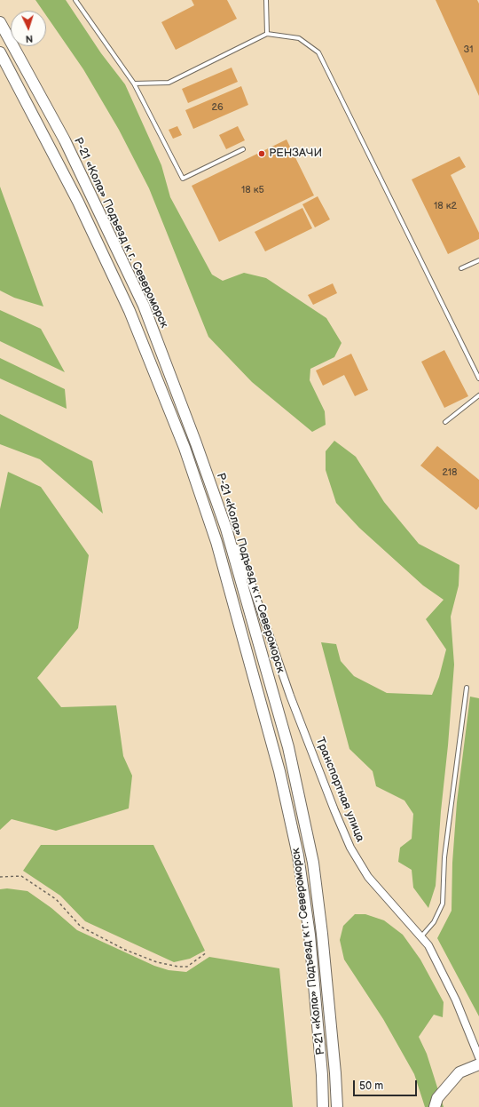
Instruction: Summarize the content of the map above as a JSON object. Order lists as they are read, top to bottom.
{
  "streets": {
    "main road": ["Р-21 «Кола» Подъезд к г. Североморск"],
    "street": ["Транспортная улица"]
  },
  "crossings": [
    ["Р-21 «Кола» Подъезд к г. Североморск", "Транспортная улица"]
  ],
  "places": ["РЕНЗАЧИ"],
  "house_numbers": [
    "31",
    "26",
    "18 к5",
    "18 к2",
    "218"
  ],
  "scale_bar": "50 m",
  "north": "bottom"
}
